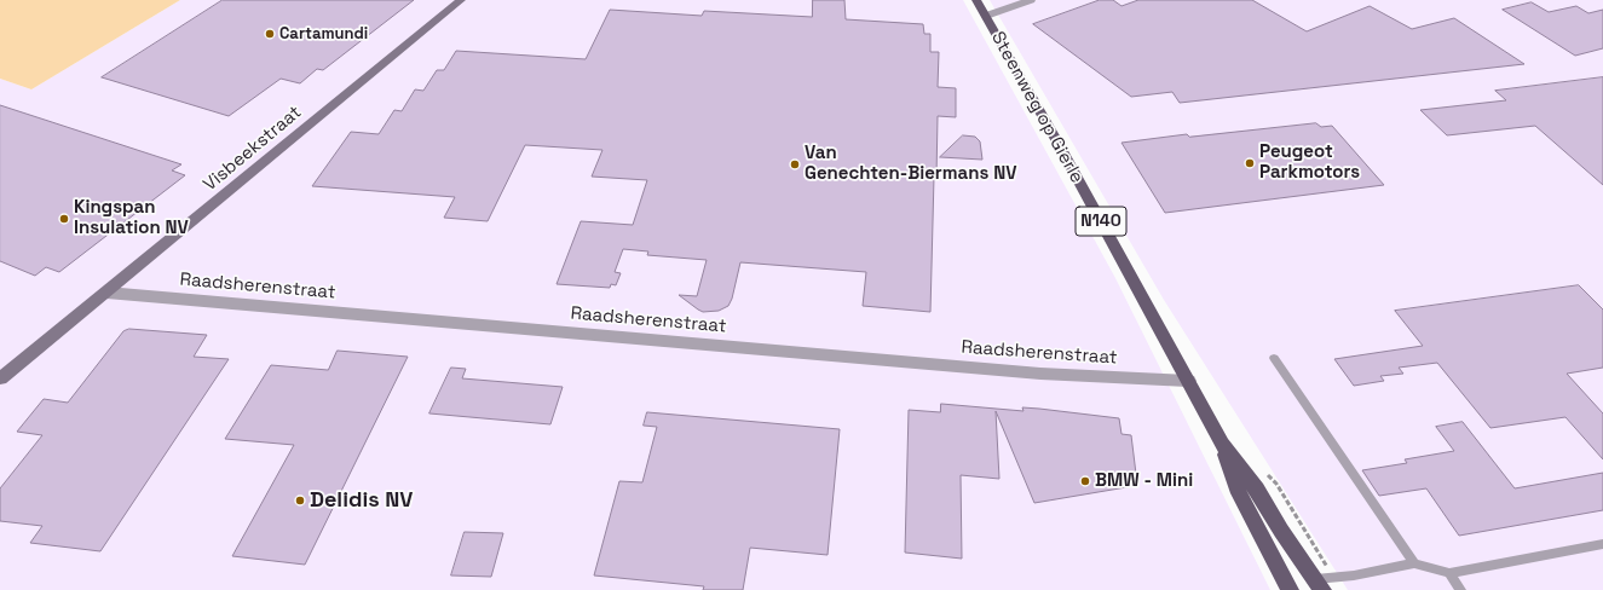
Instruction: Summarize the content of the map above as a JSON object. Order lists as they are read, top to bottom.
{
  "streets": {
    "main road": ["Steenweg op Gierle", "N140"],
    "street": ["Visbeekstraat", "Raadsherenstraat"]
  },
  "crossings": [
    ["Steenweg op Gierle", "Raadsherenstraat"],
    ["Visbeekstraat", "Raadsherenstraat"]
  ],
  "places": [
    "Cartamundi",
    "Peugeot Parkmotors",
    "Van Genechten-Biermans NV",
    "Kingspan Insulation NV",
    "BMW - Mini",
    "Delidis NV"
  ]
}
